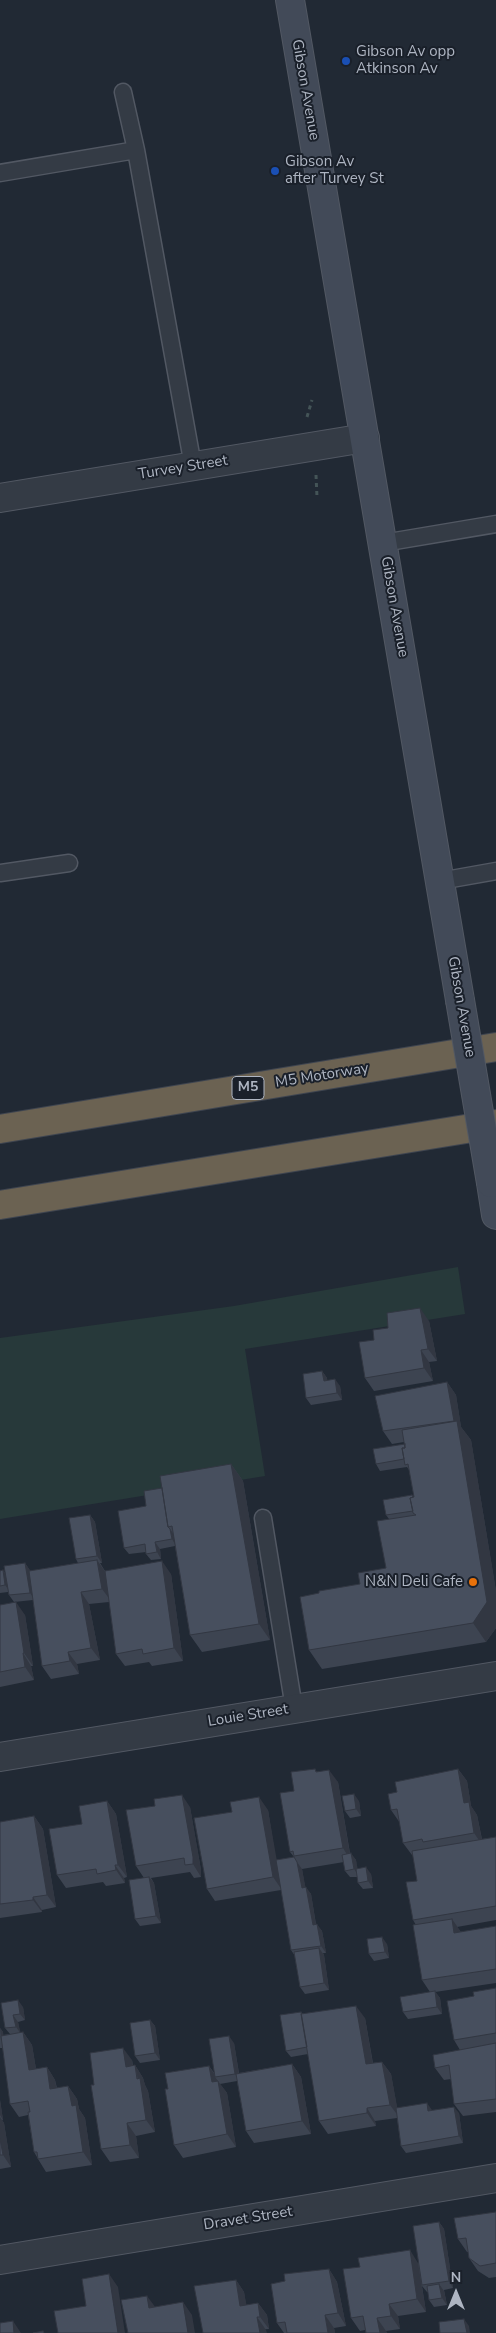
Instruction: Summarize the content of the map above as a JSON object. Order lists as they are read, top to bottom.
{
  "streets": {
    "highway": ["M5 Motorway", "M5"],
    "main road": ["Gibson Avenue"],
    "street": ["Turvey Street", "Louie Street", "Dravet Street"]
  },
  "crossings": [
    ["Gibson Avenue", "Turvey Street"]
  ],
  "places": ["Gibson Av opp Atkinson Av", "Gibson Av after Turvey St", "N&N Deli Cafe"],
  "north": "top"
}
